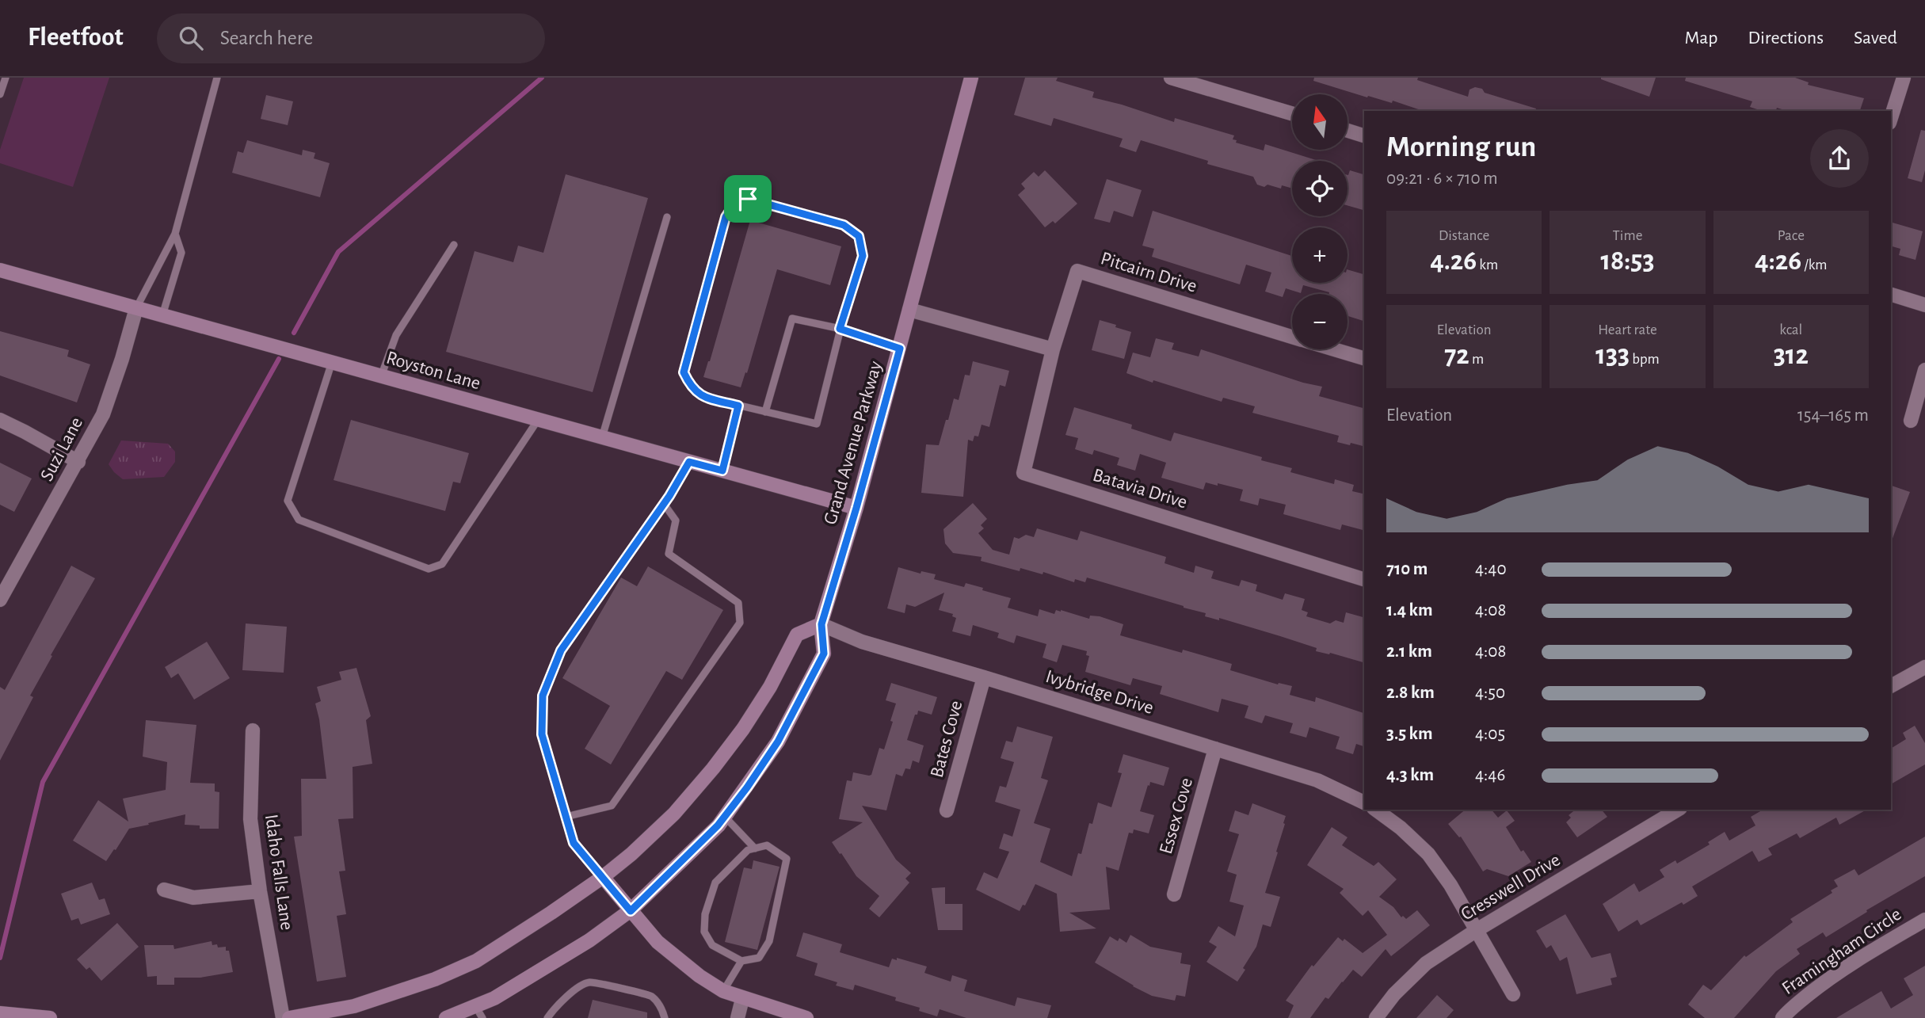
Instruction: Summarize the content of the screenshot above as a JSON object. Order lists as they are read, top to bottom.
{
  "streets": {
    "main road": ["Royston Lane", "Grand Avenue Parkway"],
    "street": [
      "Pitcairn Drive",
      "Suzi Lane",
      "Batavia Drive",
      "Ivybridge Drive",
      "Bates Cove",
      "Essex Cove",
      "Idaho Falls Lane",
      "Cresswell Drive",
      "Framingham Circle"
    ]
  },
  "crossings": [
    ["Pitcairn Drive", "Batavia Drive"],
    ["Royston Lane", "Grand Avenue Parkway"],
    ["Royston Lane", "Suzi Lane"],
    ["Grand Avenue Parkway", "Ivybridge Drive"],
    ["Ivybridge Drive", "Bates Cove"],
    ["Ivybridge Drive", "Essex Cove"]
  ],
  "north": "top",
  "page": {
    "header": "Fleetfoot",
    "search": "Search here",
    "nav": ["Map", "Directions", "Saved"],
    "map_buttons": ["+", "−"],
    "heading": ["Morning run", "09:21 · 6 × 710 m"],
    "stats": [
      ["Distance", "4.26 km"],
      ["Time", "18:53"],
      ["Pace", "4:26 /km"],
      ["Elevation", "72 m"],
      ["Heart rate", "133 bpm"],
      ["kcal", "312"]
    ],
    "chart": ["Elevation", "154–165 m"],
    "list": [
      {
        "name": "710 m",
        "note": "4:40"
      },
      {
        "name": "1.4 km",
        "note": "4:08"
      },
      {
        "name": "2.1 km",
        "note": "4:08"
      },
      {
        "name": "2.8 km",
        "note": "4:50"
      },
      {
        "name": "3.5 km",
        "note": "4:05"
      },
      {
        "name": "4.3 km",
        "note": "4:46"
      }
    ]
  }
}
